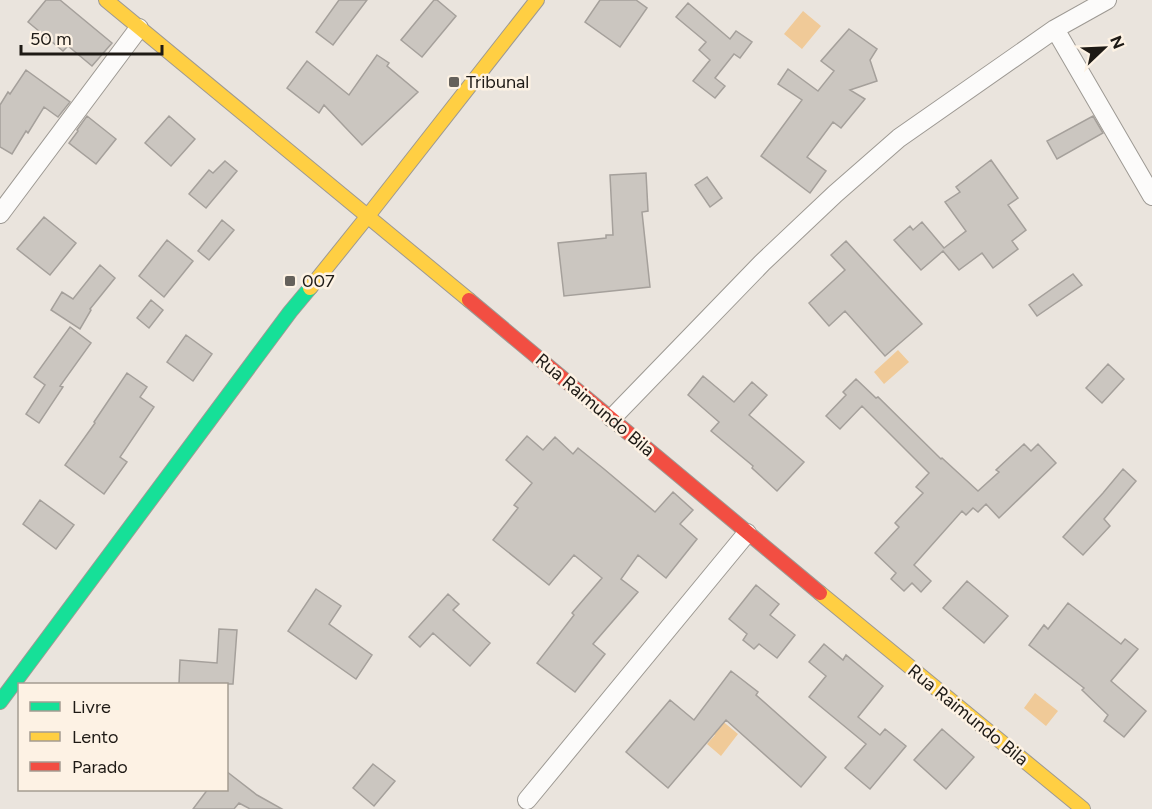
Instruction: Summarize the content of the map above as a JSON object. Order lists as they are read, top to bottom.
{
  "streets": {
    "street": ["Rua Raimundo Bila"]
  },
  "places": {
    "transit": ["Tribunal", "007"]
  },
  "legend": ["Livre", "Lento", "Parado"],
  "scale_bar": "50 m",
  "north": "top right"
}
